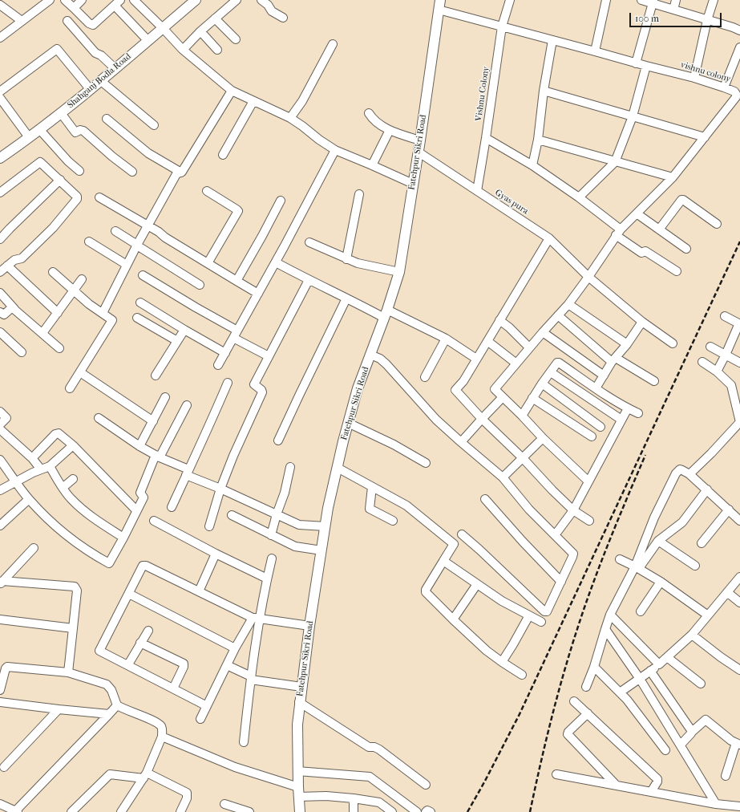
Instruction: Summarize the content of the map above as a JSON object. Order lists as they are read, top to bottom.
{
  "streets": {
    "main road": ["Shahganj Bodla Road", "Fatehpur Sikri Road"],
    "street": ["vishnu colony", "Vishnu Colony", "Gyas pura"]
  },
  "crossings": [
    ["vishnu colony", "Vishnu Colony"],
    ["vishnu colony", "Fatehpur Sikri Road"],
    ["vishnu colony", "Gyas pura"],
    ["Vishnu Colony", "Gyas pura"],
    ["Fatehpur Sikri Road", "Gyas pura"]
  ],
  "scale_bar": "100 m"
}
